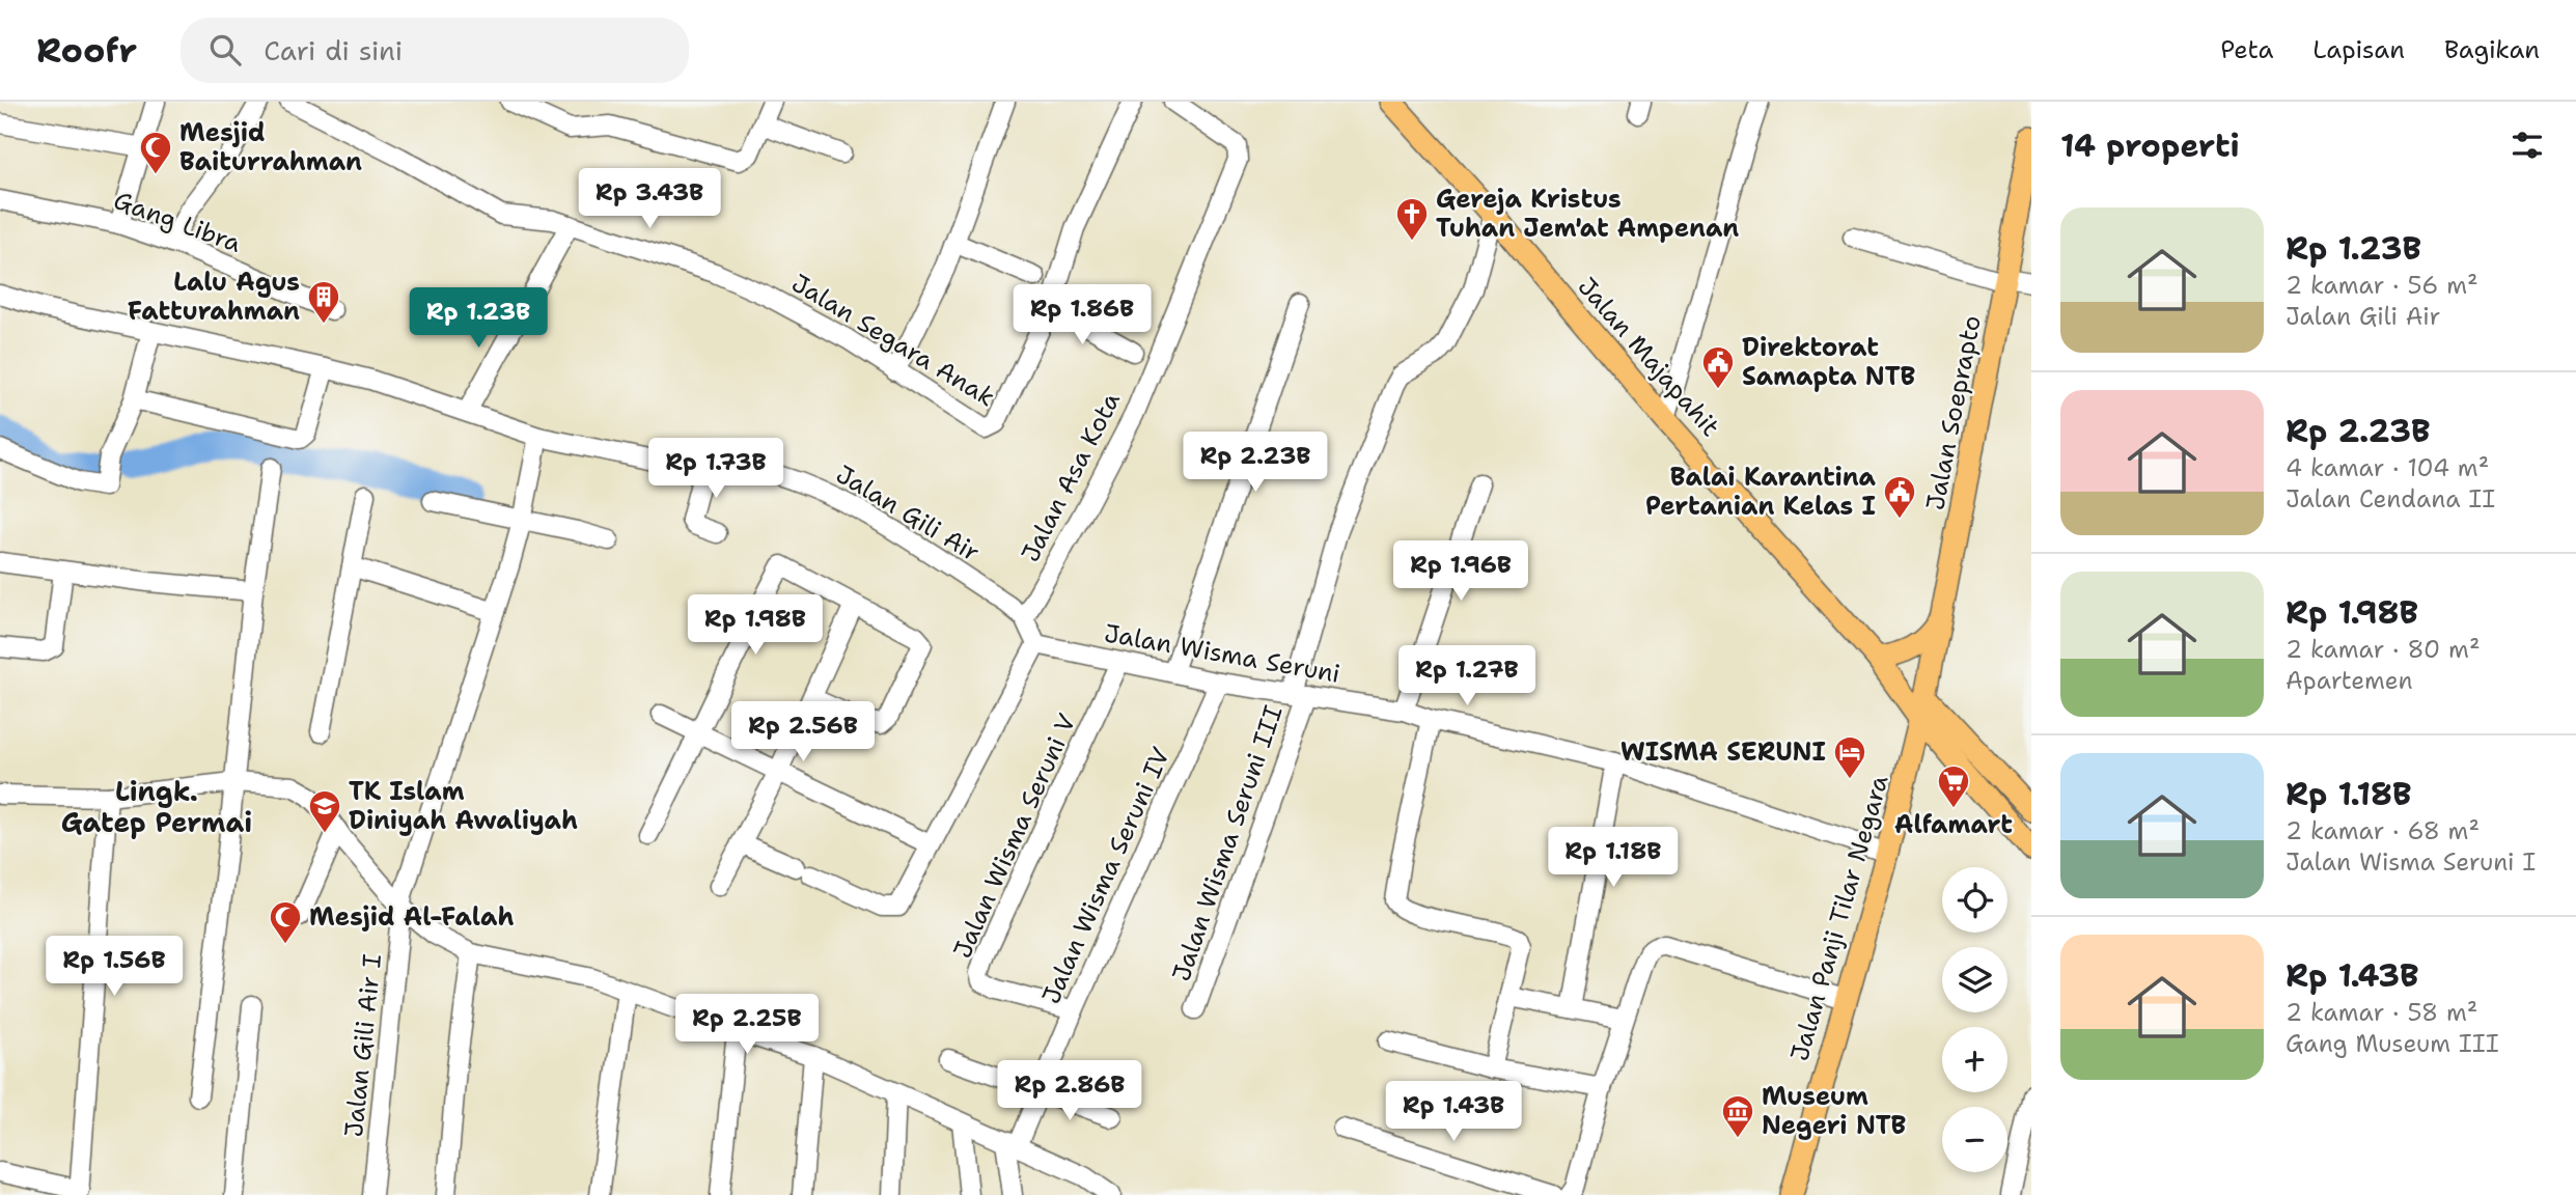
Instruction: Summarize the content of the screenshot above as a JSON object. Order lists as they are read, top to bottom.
{
  "streets": {
    "main road": ["Jalan Majapahit", "Jalan Soeprapto", "Jalan Panji Tilar Negara"],
    "street": [
      "Gang Libra",
      "Jalan Segara Anak",
      "Jalan Asa Kota",
      "Jalan Gili Air",
      "Jalan Wisma Seruni",
      "Jalan Wisma Seruni V",
      "Jalan Wisma Seruni III",
      "Jalan Wisma Seruni IV",
      "Jalan Gili Air I"
    ]
  },
  "crossings": [
    ["Jalan Majapahit", "Jalan Wisma Seruni III"],
    ["Jalan Majapahit", "Jalan Panji Tilar Negara"],
    ["Jalan Soeprapto", "Jalan Panji Tilar Negara"],
    ["Jalan Asa Kota", "Jalan Gili Air"],
    ["Jalan Gili Air", "Jalan Gili Air I"],
    ["Jalan Wisma Seruni", "Jalan Wisma Seruni V"],
    ["Jalan Wisma Seruni", "Jalan Wisma Seruni III"],
    ["Jalan Wisma Seruni", "Jalan Wisma Seruni IV"],
    ["Jalan Wisma Seruni", "Jalan Panji Tilar Negara"],
    ["Jalan Wisma Seruni V", "Jalan Wisma Seruni IV"]
  ],
  "districts": ["Lingk. Gatep Permai"],
  "places": {
    "mosque": ["Mesjid Baiturrahman", "Mesjid Al-Falah"],
    "church": ["Gereja Kristus Tuhan Jem'at Ampenan"],
    "building": ["Lalu Agus Fatturahman"],
    "public building": ["Direktorat Samapta NTB", "Balai Karantina Pertanian Kelas I"],
    "hotel": ["WISMA SERUNI"],
    "supermarket": ["Alfamart"],
    "school or university": ["TK Islam Diniyah Awaliyah"],
    "museum": ["Museum Negeri NTB"]
  },
  "page": {
    "header": "Roofr",
    "search": "Cari di sini",
    "nav": ["Peta", "Lapisan", "Bagikan"],
    "heading": "14 properti",
    "price": [
      "Rp 3.43B",
      "Rp 1.86B",
      "Rp 1.23B",
      "Rp 2.23B",
      "Rp 1.73B",
      "Rp 1.96B",
      "Rp 1.98B",
      "Rp 1.27B",
      "Rp 2.56B",
      "Rp 1.18B",
      "Rp 1.56B",
      "Rp 2.25B",
      "Rp 2.86B",
      "Rp 1.43B"
    ],
    "list": [
      {
        "name": "Rp 1.23B",
        "note": "2 kamar · 56 m² · Jalan Gili Air"
      },
      {
        "name": "Rp 2.23B",
        "note": "4 kamar · 104 m² · Jalan Cendana II"
      },
      {
        "name": "Rp 1.98B",
        "note": "2 kamar · 80 m² · Apartemen"
      },
      {
        "name": "Rp 1.18B",
        "note": "2 kamar · 68 m² · Jalan Wisma Seruni I"
      },
      {
        "name": "Rp 1.43B",
        "note": "2 kamar · 58 m² · Gang Museum III"
      }
    ],
    "map_buttons": ["+", "−"]
  }
}
